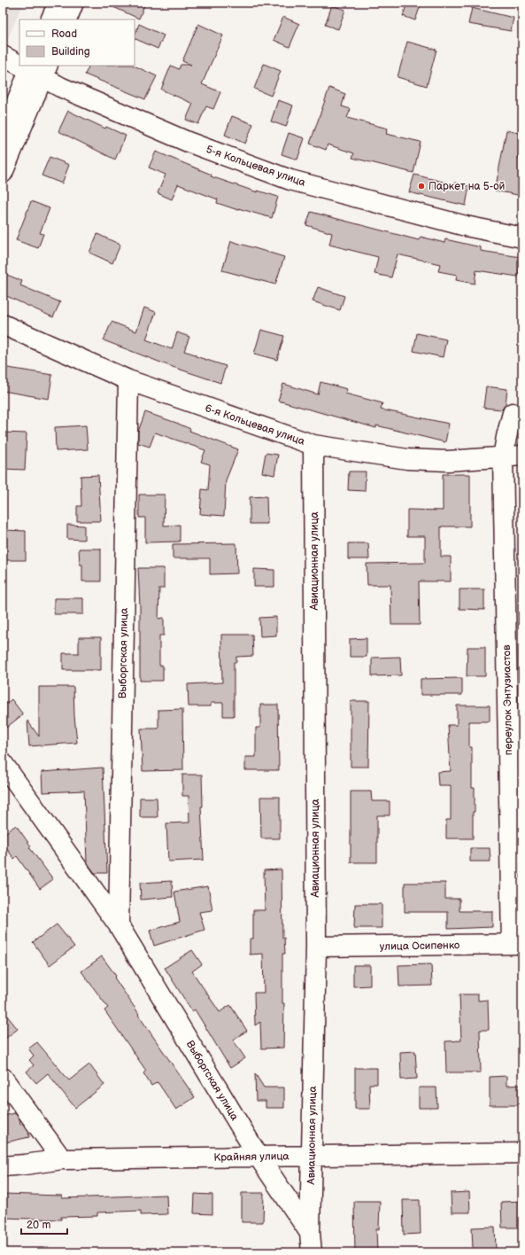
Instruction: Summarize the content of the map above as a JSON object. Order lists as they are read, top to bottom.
{
  "streets": {
    "street": [
      "5-я Кольцевая улица",
      "6-я Кольцевая улица",
      "Авиационная улица",
      "Выборгская улица",
      "переулок Энтузиастов",
      "улица Осипенко",
      "Крайняя улица"
    ]
  },
  "crossings": [
    ["6-я Кольцевая улица", "Авиационная улица"],
    ["6-я Кольцевая улица", "Выборгская улица"],
    ["6-я Кольцевая улица", "переулок Энтузиастов"],
    ["Авиационная улица", "Выборгская улица"],
    ["Авиационная улица", "улица Осипенко"],
    ["Авиационная улица", "Крайняя улица"],
    ["Выборгская улица", "Крайняя улица"],
    ["переулок Энтузиастов", "улица Осипенко"]
  ],
  "places": ["Паркет на 5-ой"],
  "legend": ["Road", "Building"],
  "scale_bar": "20 m"
}
